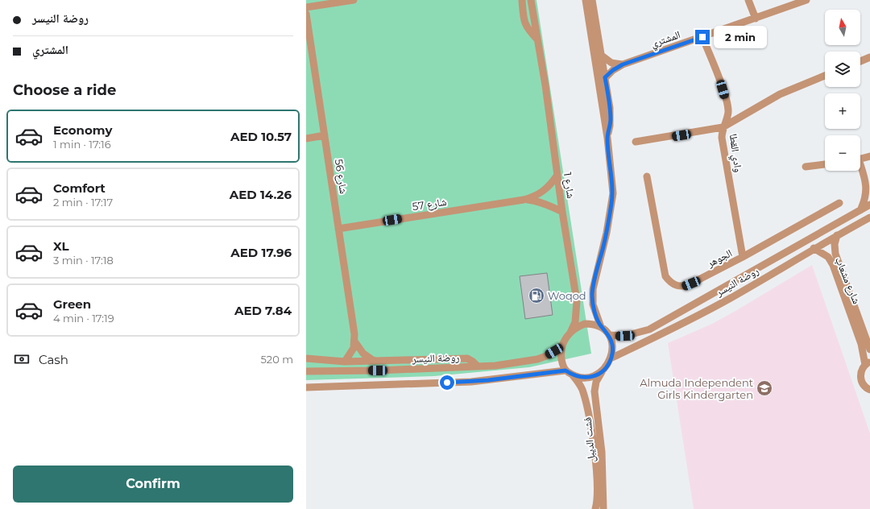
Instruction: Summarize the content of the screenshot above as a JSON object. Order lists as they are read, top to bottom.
{
  "streets": {
    "street": [
      "المشتري",
      "وادي القطا",
      "شارع 56",
      "شارع 1",
      "شارع 57",
      "الجوهر",
      "شارع مشعاب",
      "روضة النيسر",
      "فشت الديبل"
    ]
  },
  "crossings": [
    ["المشتري", "وادي القطا"],
    ["وادي القطا", "الجوهر"],
    ["شارع 56", "شارع 57"],
    ["شارع 1", "شارع 57"],
    ["شارع 1", "روضة النيسر"],
    ["شارع 1", "فشت الديبل"],
    ["شارع مشعاب", "روضة النيسر"],
    ["روضة النيسر", "فشت الديبل"]
  ],
  "places": {
    "fuel station": ["Woqod"],
    "school or university": ["Almuda Independent Girls Kindergarten"]
  },
  "north": "top",
  "page": {
    "banner": ["روضة النيسر", "المشتري"],
    "map_buttons": ["+", "−"],
    "bubble": "2 min",
    "heading": "Choose a ride",
    "list": [
      {
        "name": "Economy",
        "note": "1 min · 17:16",
        "value": "AED 10.57"
      },
      {
        "name": "Comfort",
        "note": "2 min · 17:17",
        "value": "AED 14.26"
      },
      {
        "name": "XL",
        "note": "3 min · 17:18",
        "value": "AED 17.96"
      },
      {
        "name": "Green",
        "note": "4 min · 17:19",
        "value": "AED 7.84"
      }
    ],
    "pay": ["Cash", "520 m"],
    "buttons": "Confirm"
  }
}
